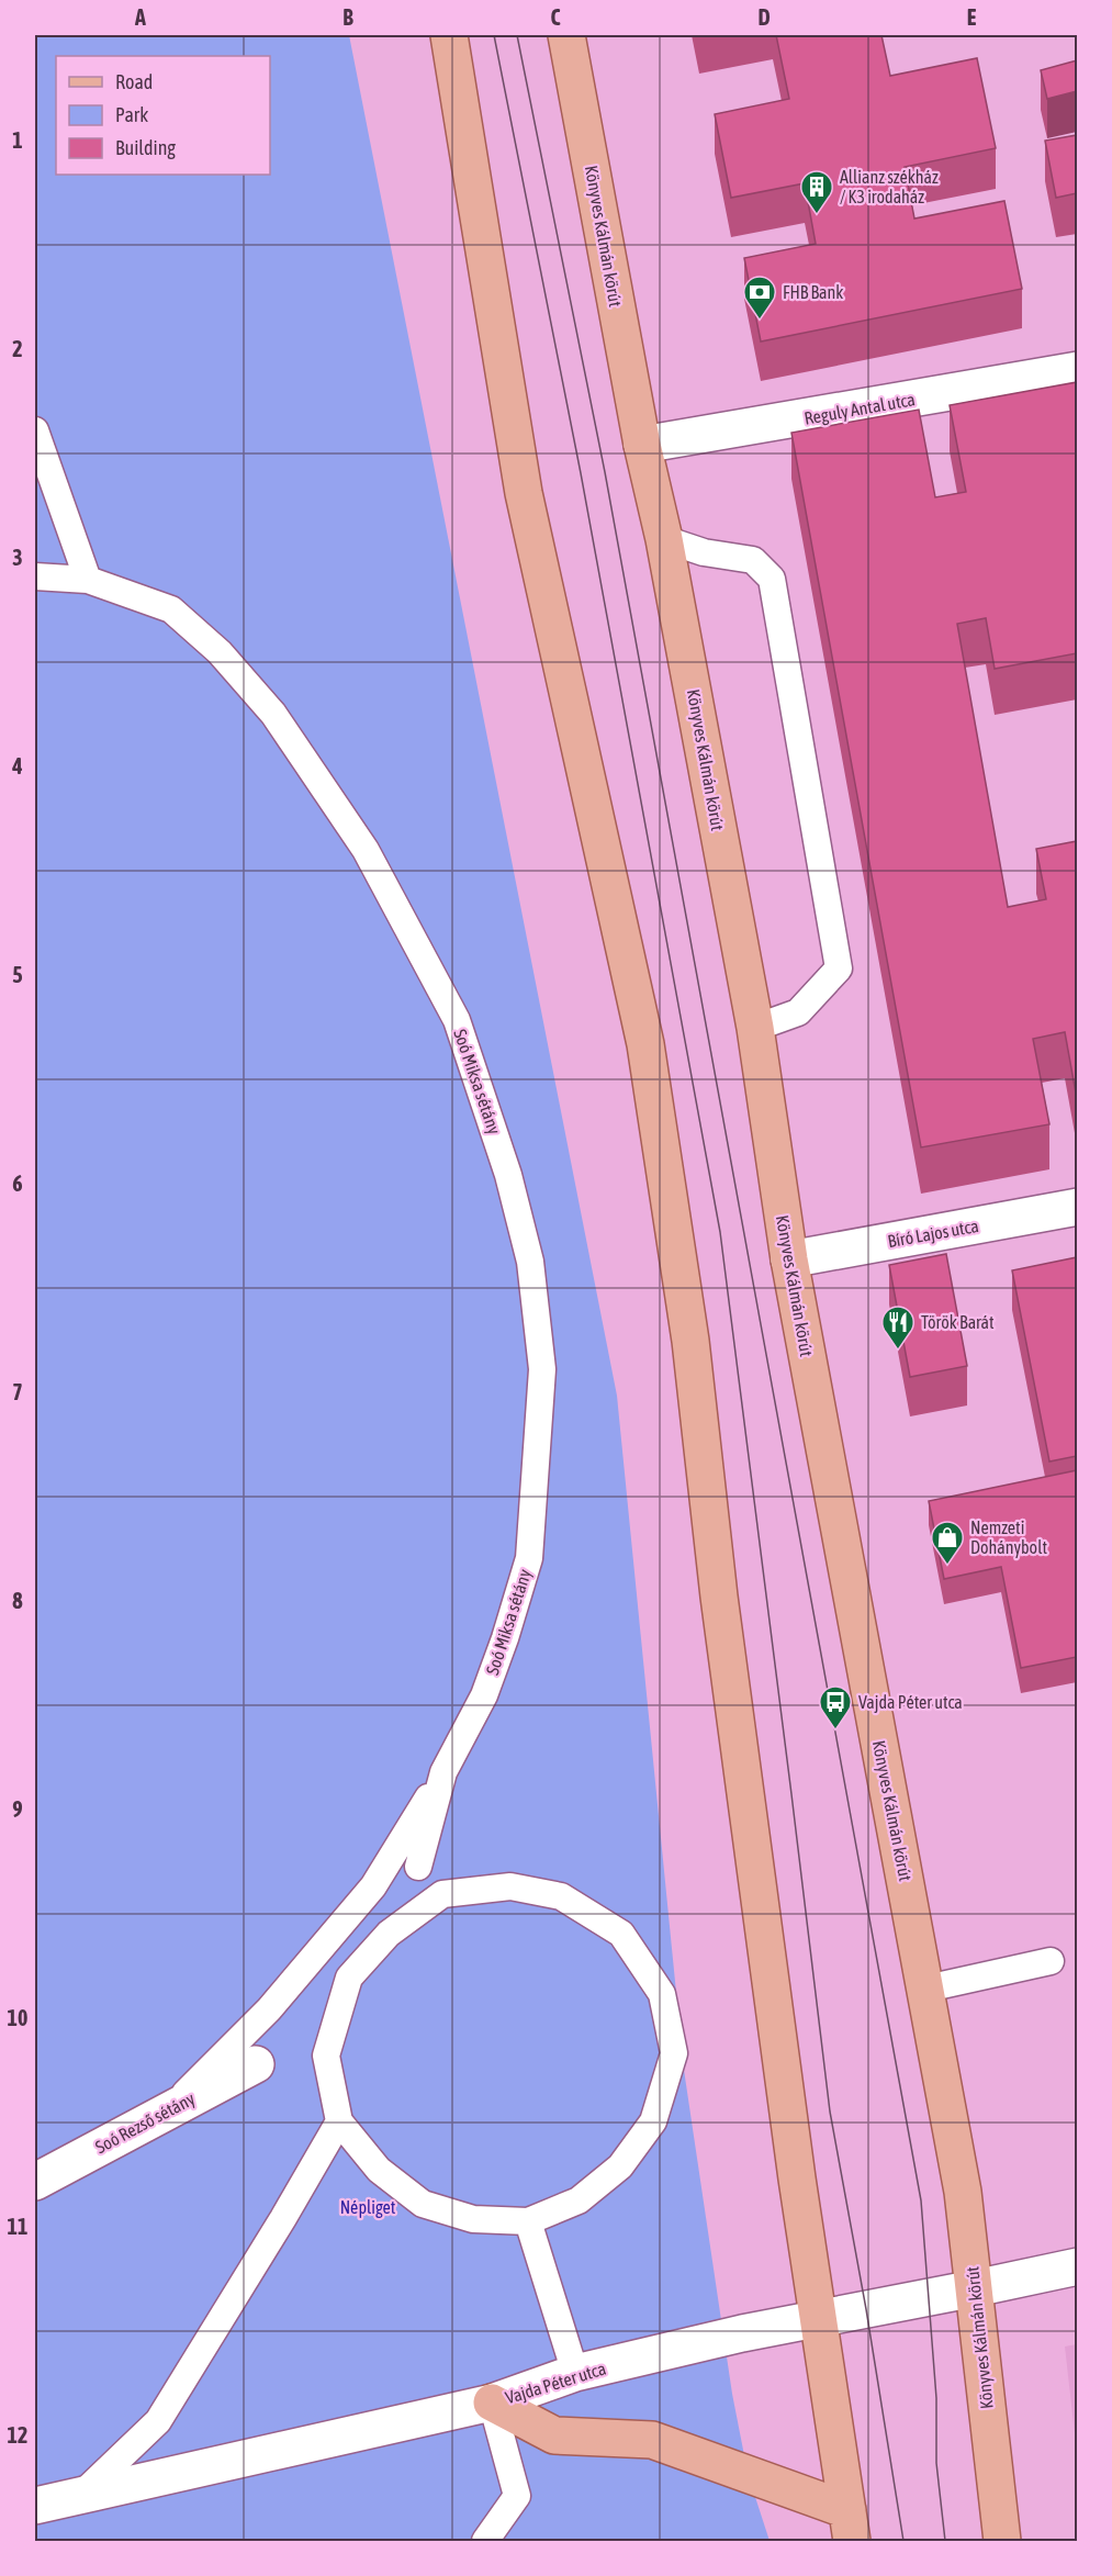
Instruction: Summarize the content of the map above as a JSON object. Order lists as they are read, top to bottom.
{
  "streets": {
    "main road": ["Könyves Kálmán körút"],
    "street": [
      "Reguly Antal utca",
      "Bíró Lajos utca",
      "Soó Rezső sétány",
      "Vajda Péter utca"
    ],
    "lane": ["Soó Miksa sétány"]
  },
  "crossings": [
    ["Könyves Kálmán körút", "Reguly Antal utca"],
    ["Könyves Kálmán körút", "Bíró Lajos utca"],
    ["Könyves Kálmán körút", "Vajda Péter utca"]
  ],
  "parks": ["Népliget"],
  "places": {
    "building": ["Allianz székház / K3 irodaház"],
    "bank": ["FHB Bank"],
    "restaurant": ["Török Barát"],
    "shop": ["Nemzeti Dohánybolt"],
    "bus stop": ["Vajda Péter utca"]
  },
  "legend": ["Road", "Park", "Building"],
  "grid": {
    "columns": [
      "A",
      "B",
      "C",
      "D",
      "E"
    ],
    "rows": [
      "1",
      "2",
      "3",
      "4",
      "5",
      "6",
      "7",
      "8",
      "9",
      "10",
      "11",
      "12"
    ]
  }
}
